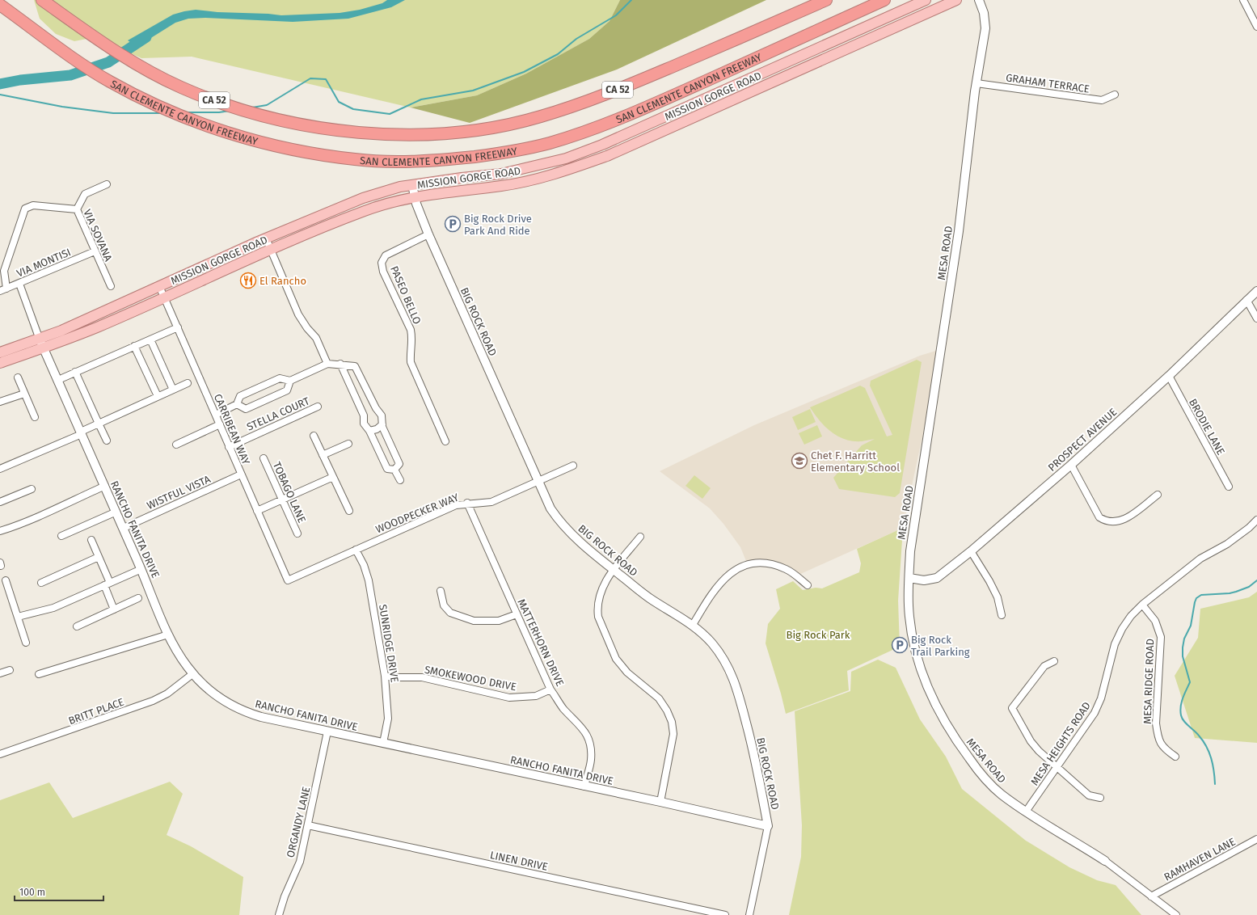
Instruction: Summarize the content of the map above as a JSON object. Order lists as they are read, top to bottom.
{
  "streets": {
    "highway": ["SAN CLEMENTE CANYON FREEWAY", "CA 52"],
    "main road": ["MISSION GORGE ROAD"],
    "street": [
      "GRAHAM TERRACE",
      "VIA SOVANA",
      "MESA ROAD",
      "VIA MONTISI",
      "PASEO BELLO",
      "BIG ROCK ROAD",
      "STELLA COURT",
      "BRODIE LANE",
      "CARRIBEAN WAY",
      "PROSPECT AVENUE",
      "WISTFUL VISTA",
      "TOBAGO LANE",
      "WOODPECKER WAY",
      "RANCHO FANITA DRIVE",
      "MATTERHORN DRIVE",
      "SUNRIDGE DRIVE",
      "SMOKEWOOD DRIVE",
      "MESA RIDGE ROAD",
      "BRITT PLACE",
      "MESA HEIGHTS ROAD",
      "ORGANDY LANE",
      "RAMHAVEN LANE",
      "LINEN DRIVE"
    ]
  },
  "crossings": [
    ["GRAHAM TERRACE", "MESA ROAD"],
    ["MISSION GORGE ROAD", "BIG ROCK ROAD"],
    ["MISSION GORGE ROAD", "CARRIBEAN WAY"],
    ["MISSION GORGE ROAD", "RANCHO FANITA DRIVE"],
    ["VIA SOVANA", "VIA MONTISI"],
    ["MESA ROAD", "PROSPECT AVENUE"],
    ["MESA ROAD", "MESA HEIGHTS ROAD"],
    ["MESA ROAD", "RAMHAVEN LANE"],
    ["PASEO BELLO", "BIG ROCK ROAD"],
    ["BIG ROCK ROAD", "WOODPECKER WAY"],
    ["BIG ROCK ROAD", "RANCHO FANITA DRIVE"],
    ["STELLA COURT", "CARRIBEAN WAY"],
    ["BRODIE LANE", "PROSPECT AVENUE"],
    ["CARRIBEAN WAY", "WISTFUL VISTA"],
    ["CARRIBEAN WAY", "WOODPECKER WAY"],
    ["WISTFUL VISTA", "RANCHO FANITA DRIVE"],
    ["WOODPECKER WAY", "MATTERHORN DRIVE"],
    ["WOODPECKER WAY", "SUNRIDGE DRIVE"],
    ["RANCHO FANITA DRIVE", "MATTERHORN DRIVE"],
    ["RANCHO FANITA DRIVE", "SUNRIDGE DRIVE"],
    ["RANCHO FANITA DRIVE", "BRITT PLACE"],
    ["RANCHO FANITA DRIVE", "ORGANDY LANE"],
    ["MATTERHORN DRIVE", "SMOKEWOOD DRIVE"],
    ["SUNRIDGE DRIVE", "SMOKEWOOD DRIVE"],
    ["MESA RIDGE ROAD", "MESA HEIGHTS ROAD"],
    ["ORGANDY LANE", "LINEN DRIVE"]
  ],
  "parks": ["Big Rock Park"],
  "places": {
    "parking": ["Big Rock Drive Park And Ride", "Big Rock Trail Parking"],
    "restaurant": ["El Rancho"],
    "school or university": ["Chet F. Harritt Elementary School"]
  },
  "scale_bar": "100 m"
}
